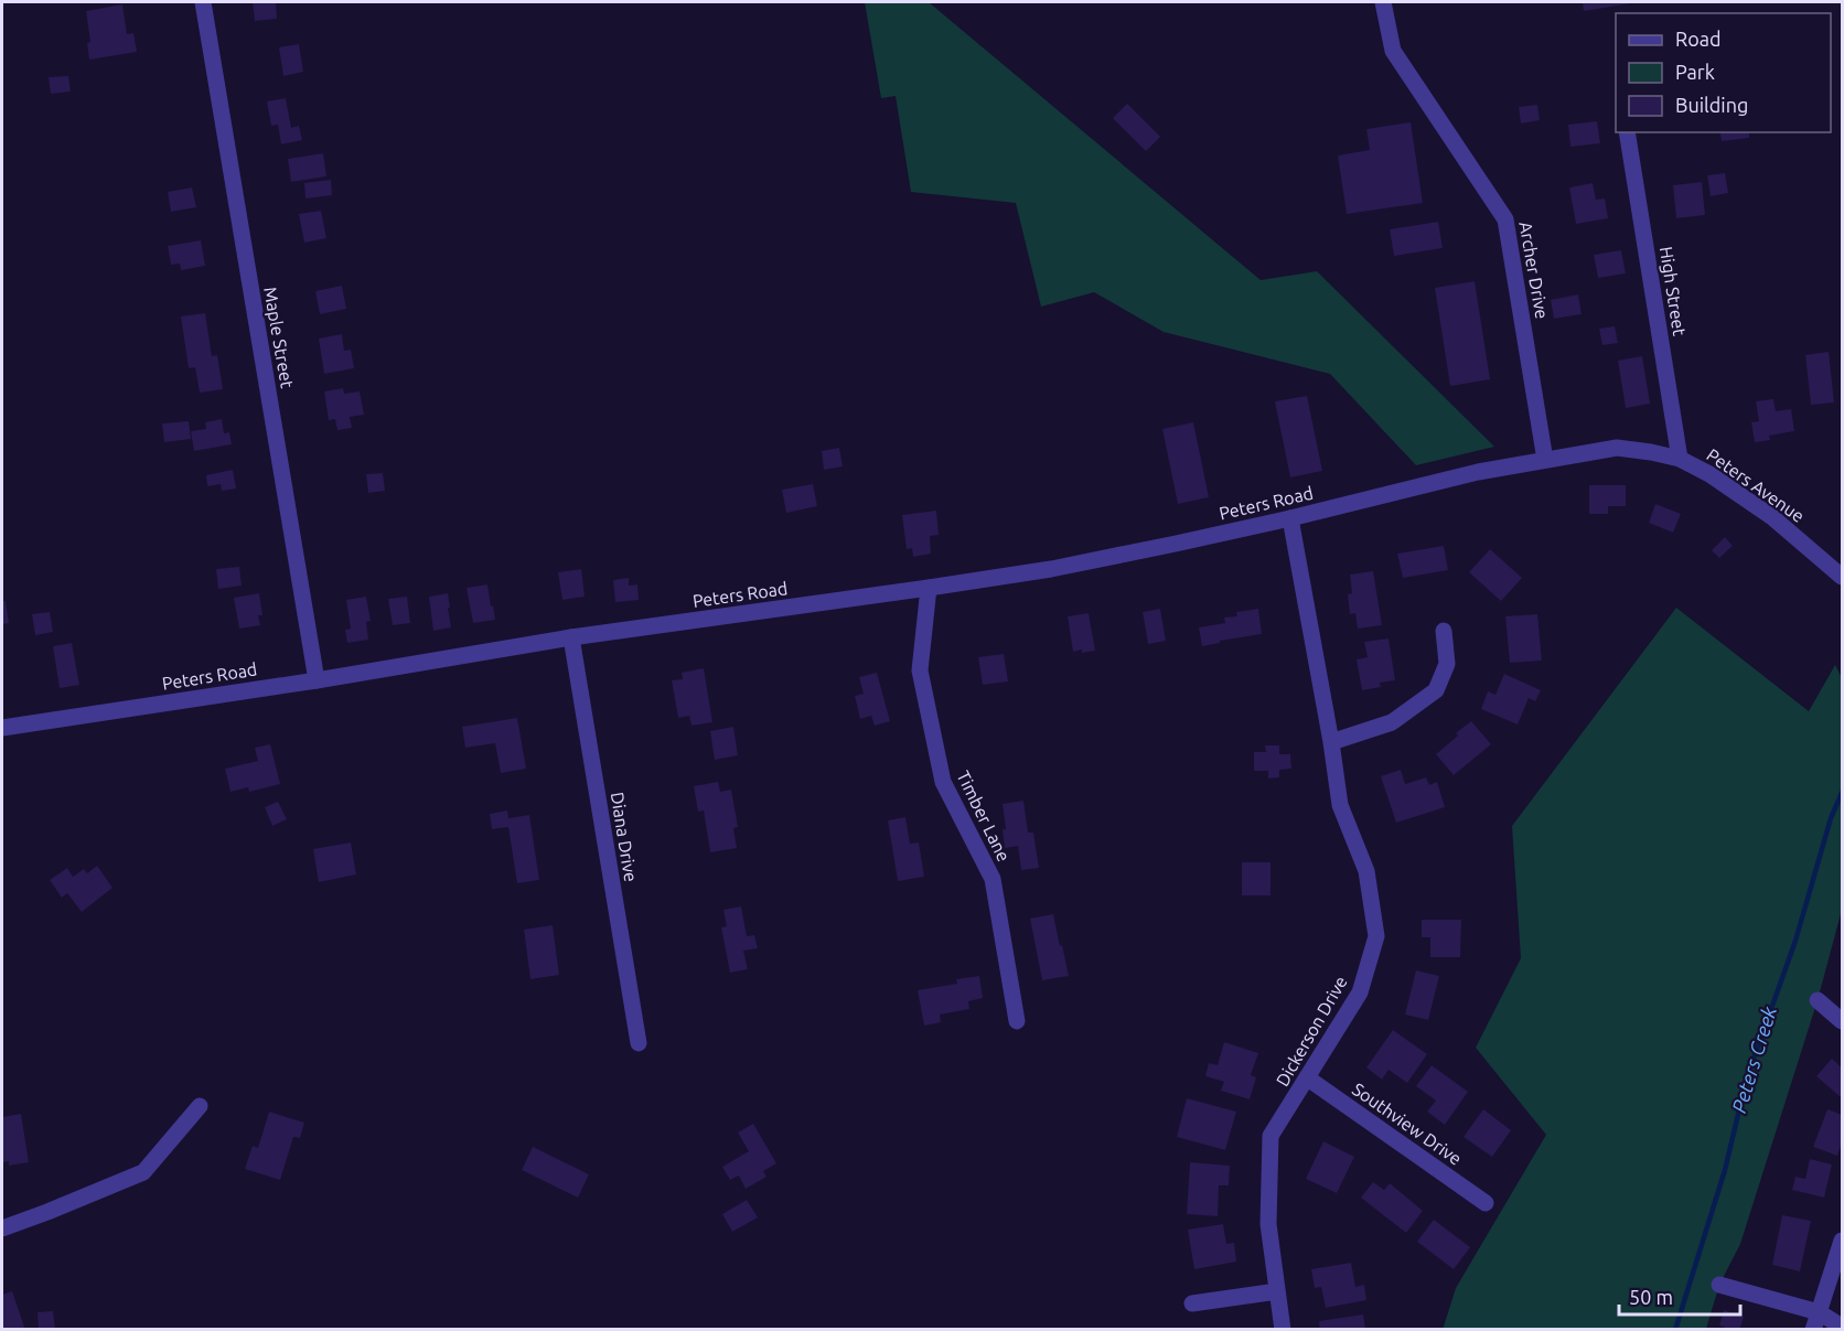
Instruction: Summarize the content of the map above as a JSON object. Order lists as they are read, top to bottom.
{
  "streets": {
    "street": [
      "Archer Drive",
      "High Street",
      "Maple Street",
      "Peters Avenue",
      "Peters Road",
      "Timber Lane",
      "Diana Drive",
      "Dickerson Drive",
      "Southview Drive"
    ]
  },
  "crossings": [
    ["Archer Drive", "Peters Avenue"],
    ["High Street", "Peters Avenue"],
    ["Maple Street", "Peters Road"],
    ["Peters Avenue", "Peters Road"],
    ["Peters Road", "Timber Lane"],
    ["Peters Road", "Diana Drive"],
    ["Peters Road", "Dickerson Drive"],
    ["Dickerson Drive", "Southview Drive"]
  ],
  "water": ["Peters Creek"],
  "legend": ["Road", "Park", "Building"],
  "scale_bar": "50 m"
}
